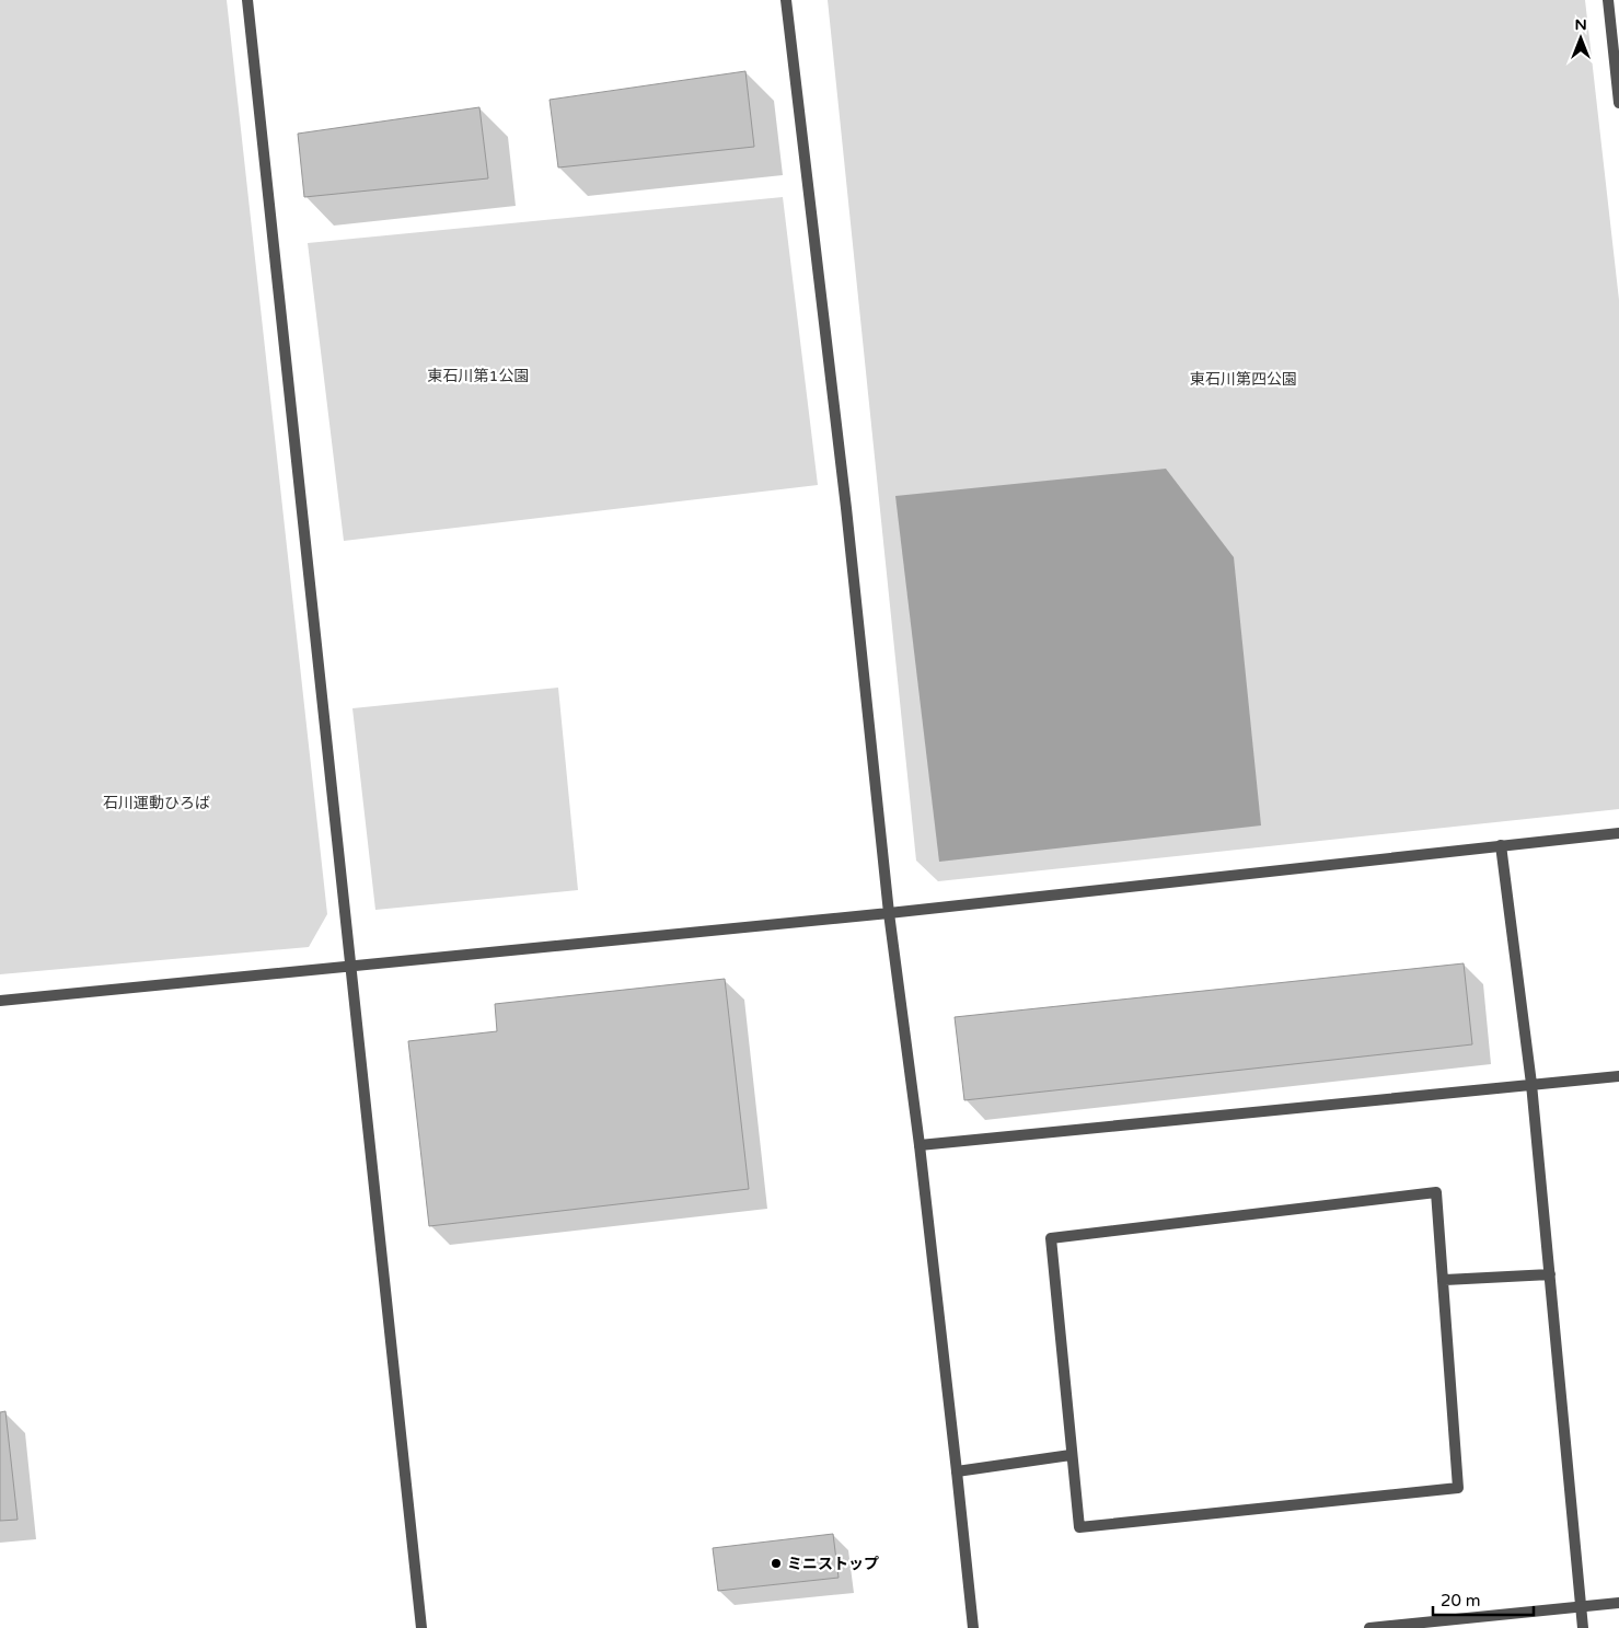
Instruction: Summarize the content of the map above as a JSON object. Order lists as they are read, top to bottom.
{
  "parks": ["東石川第1公園", "東石川第四公園", "石川運動ひろば"],
  "places": ["ミニストップ"],
  "scale_bar": "20 m",
  "north": "top"
}
